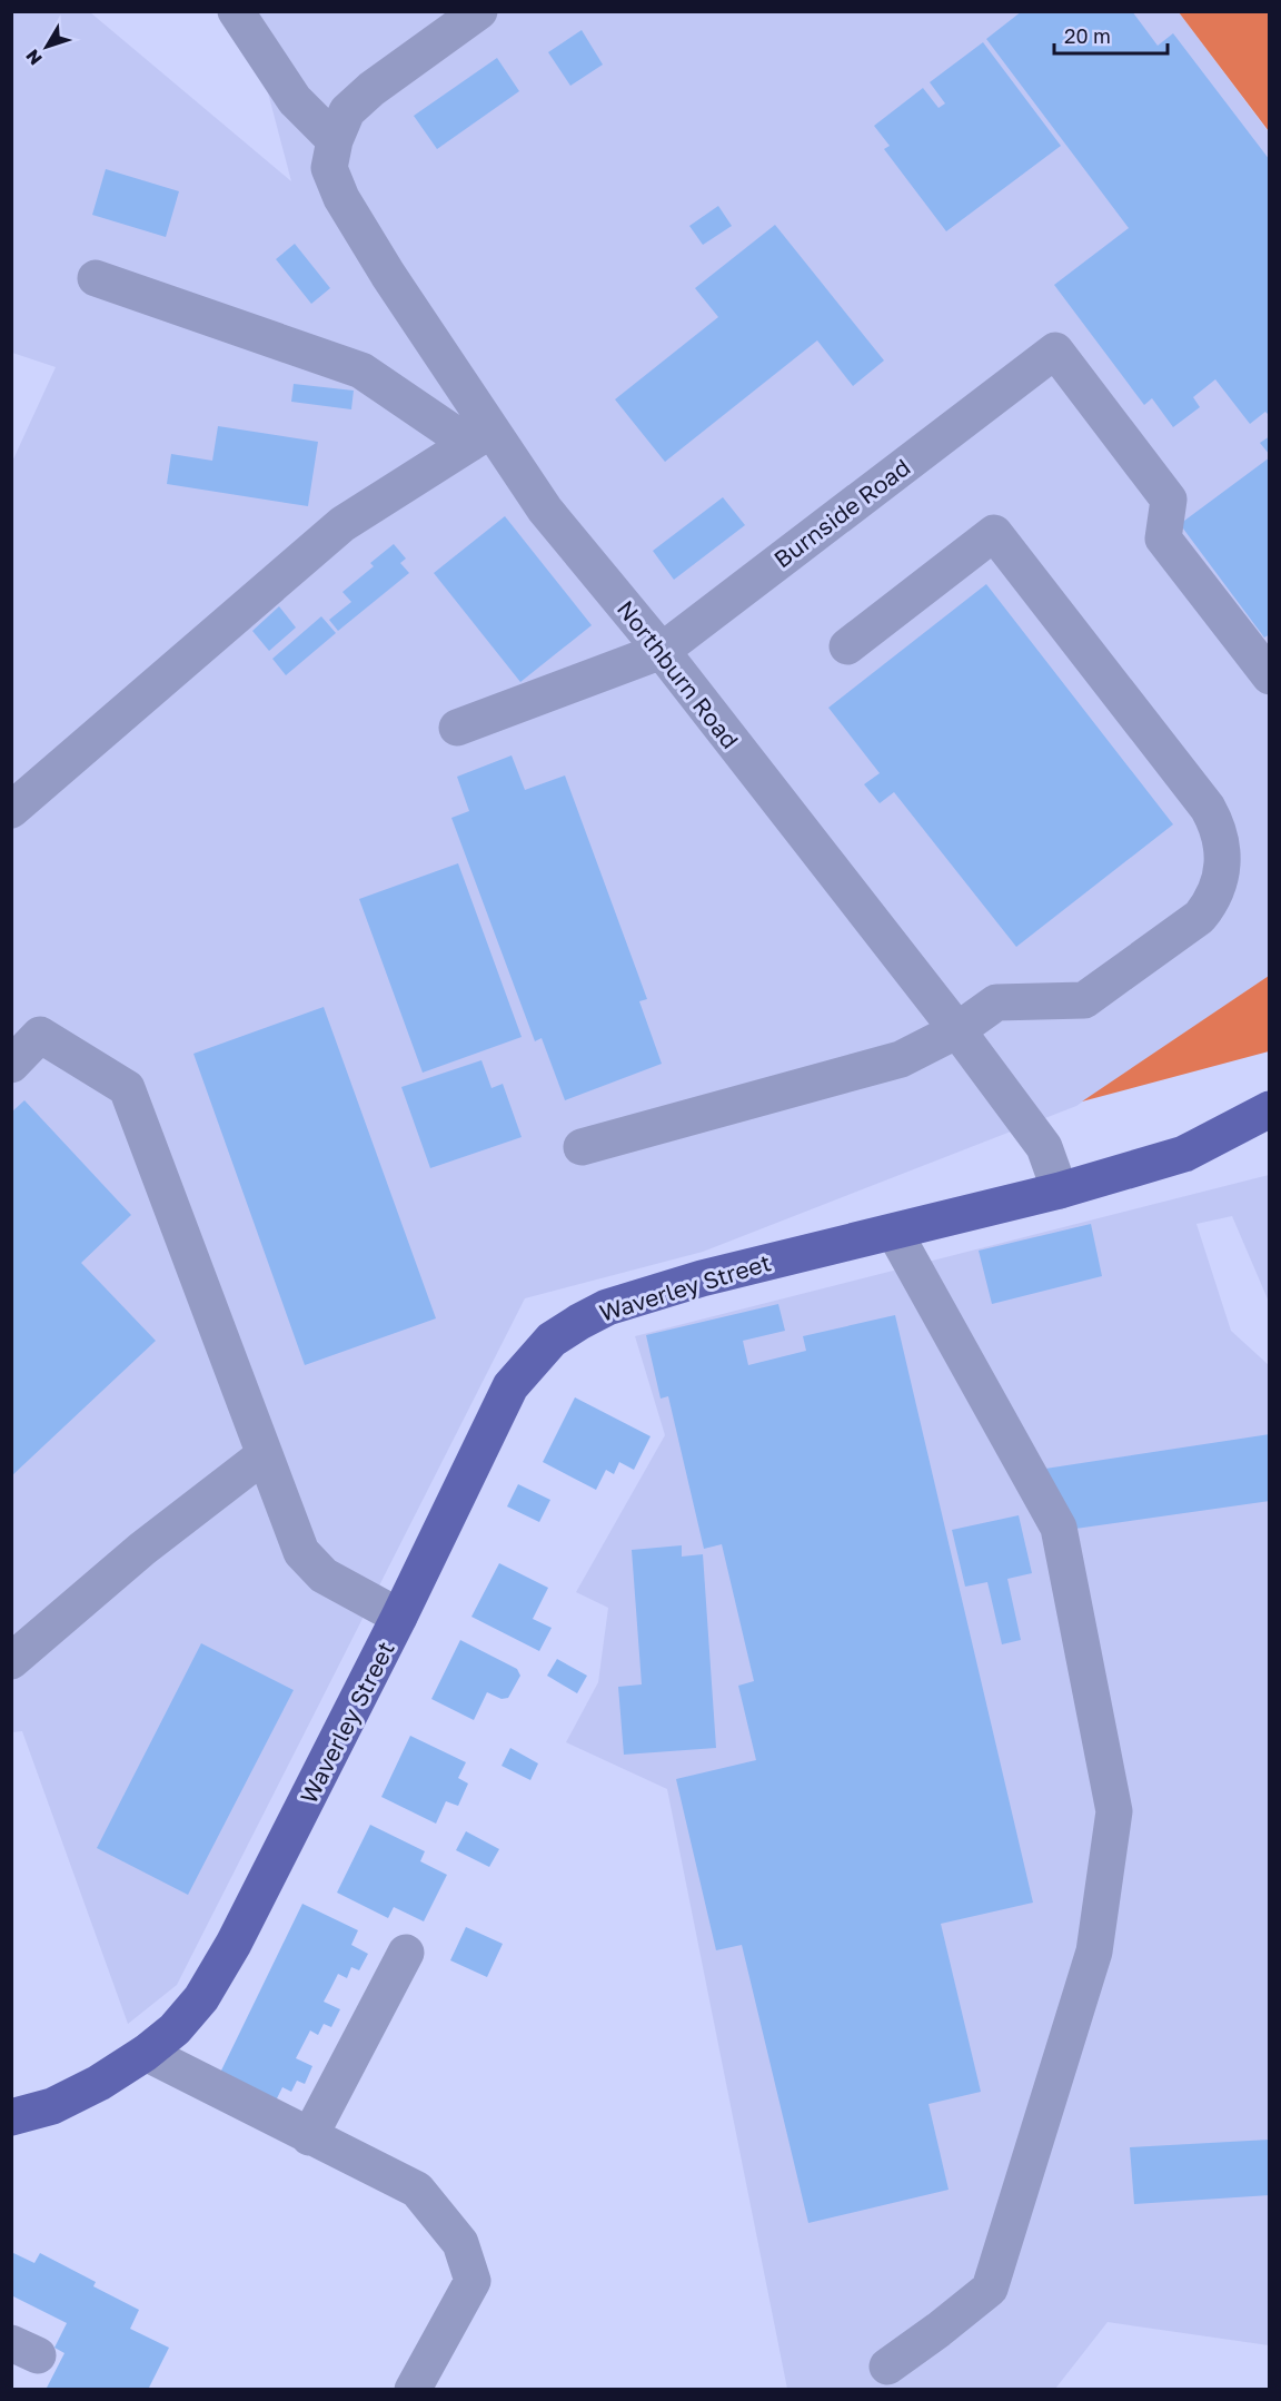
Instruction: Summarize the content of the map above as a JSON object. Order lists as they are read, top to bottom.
{
  "streets": {
    "main road": ["Waverley Street"],
    "street": ["Burnside Road", "Northburn Road"]
  },
  "crossings": [
    ["Burnside Road", "Northburn Road"],
    ["Northburn Road", "Waverley Street"]
  ],
  "scale_bar": "20 m",
  "north": "bottom left"
}
